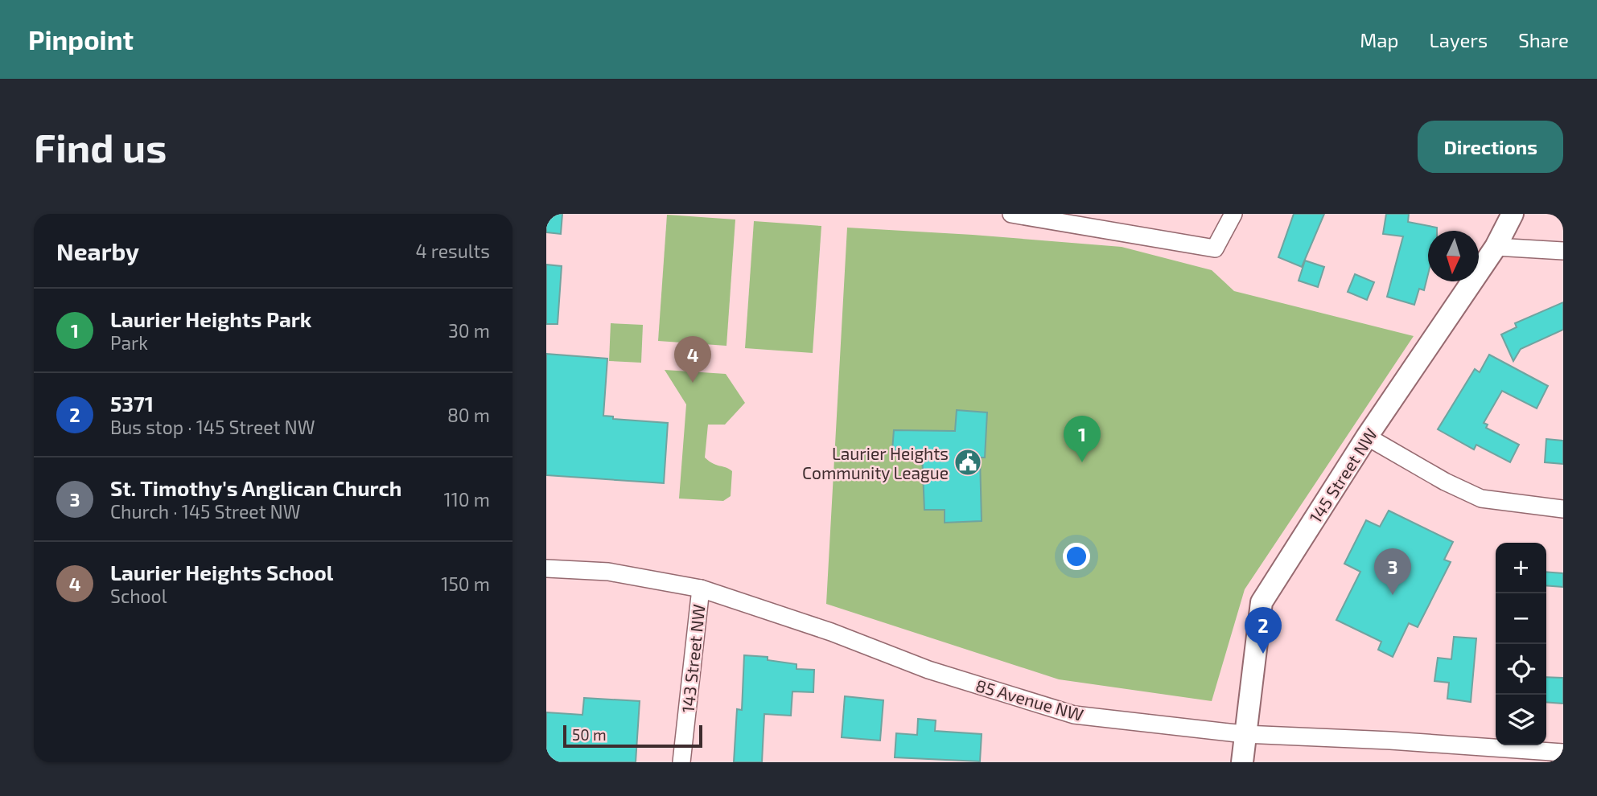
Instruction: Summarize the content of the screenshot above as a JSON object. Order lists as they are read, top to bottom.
{
  "streets": {
    "street": ["145 Street NW", "143 Street NW", "85 Avenue NW"]
  },
  "crossings": [
    ["145 Street NW", "85 Avenue NW"],
    ["143 Street NW", "85 Avenue NW"]
  ],
  "places": {
    "public building": ["Laurier Heights Community League"]
  },
  "scale_bar": "50 m",
  "north": "bottom",
  "page": {
    "header": "Pinpoint",
    "nav": ["Map", "Layers", "Share"],
    "buttons": "Directions",
    "title": "Find us",
    "heading": ["Nearby", "4 results"],
    "list": [
      {
        "mark": "1",
        "name": "Laurier Heights Park",
        "note": "Park",
        "value": "30 m"
      },
      {
        "mark": "2",
        "name": "5371",
        "note": "Bus stop · 145 Street NW",
        "value": "80 m"
      },
      {
        "mark": "3",
        "name": "St. Timothy's Anglican Church",
        "note": "Church · 145 Street NW",
        "value": "110 m"
      },
      {
        "mark": "4",
        "name": "Laurier Heights School",
        "note": "School",
        "value": "150 m"
      }
    ],
    "pins": [
      "4",
      "1",
      "3",
      "2"
    ],
    "map_buttons": ["+", "−"],
    "scale": "50 m"
  }
}
